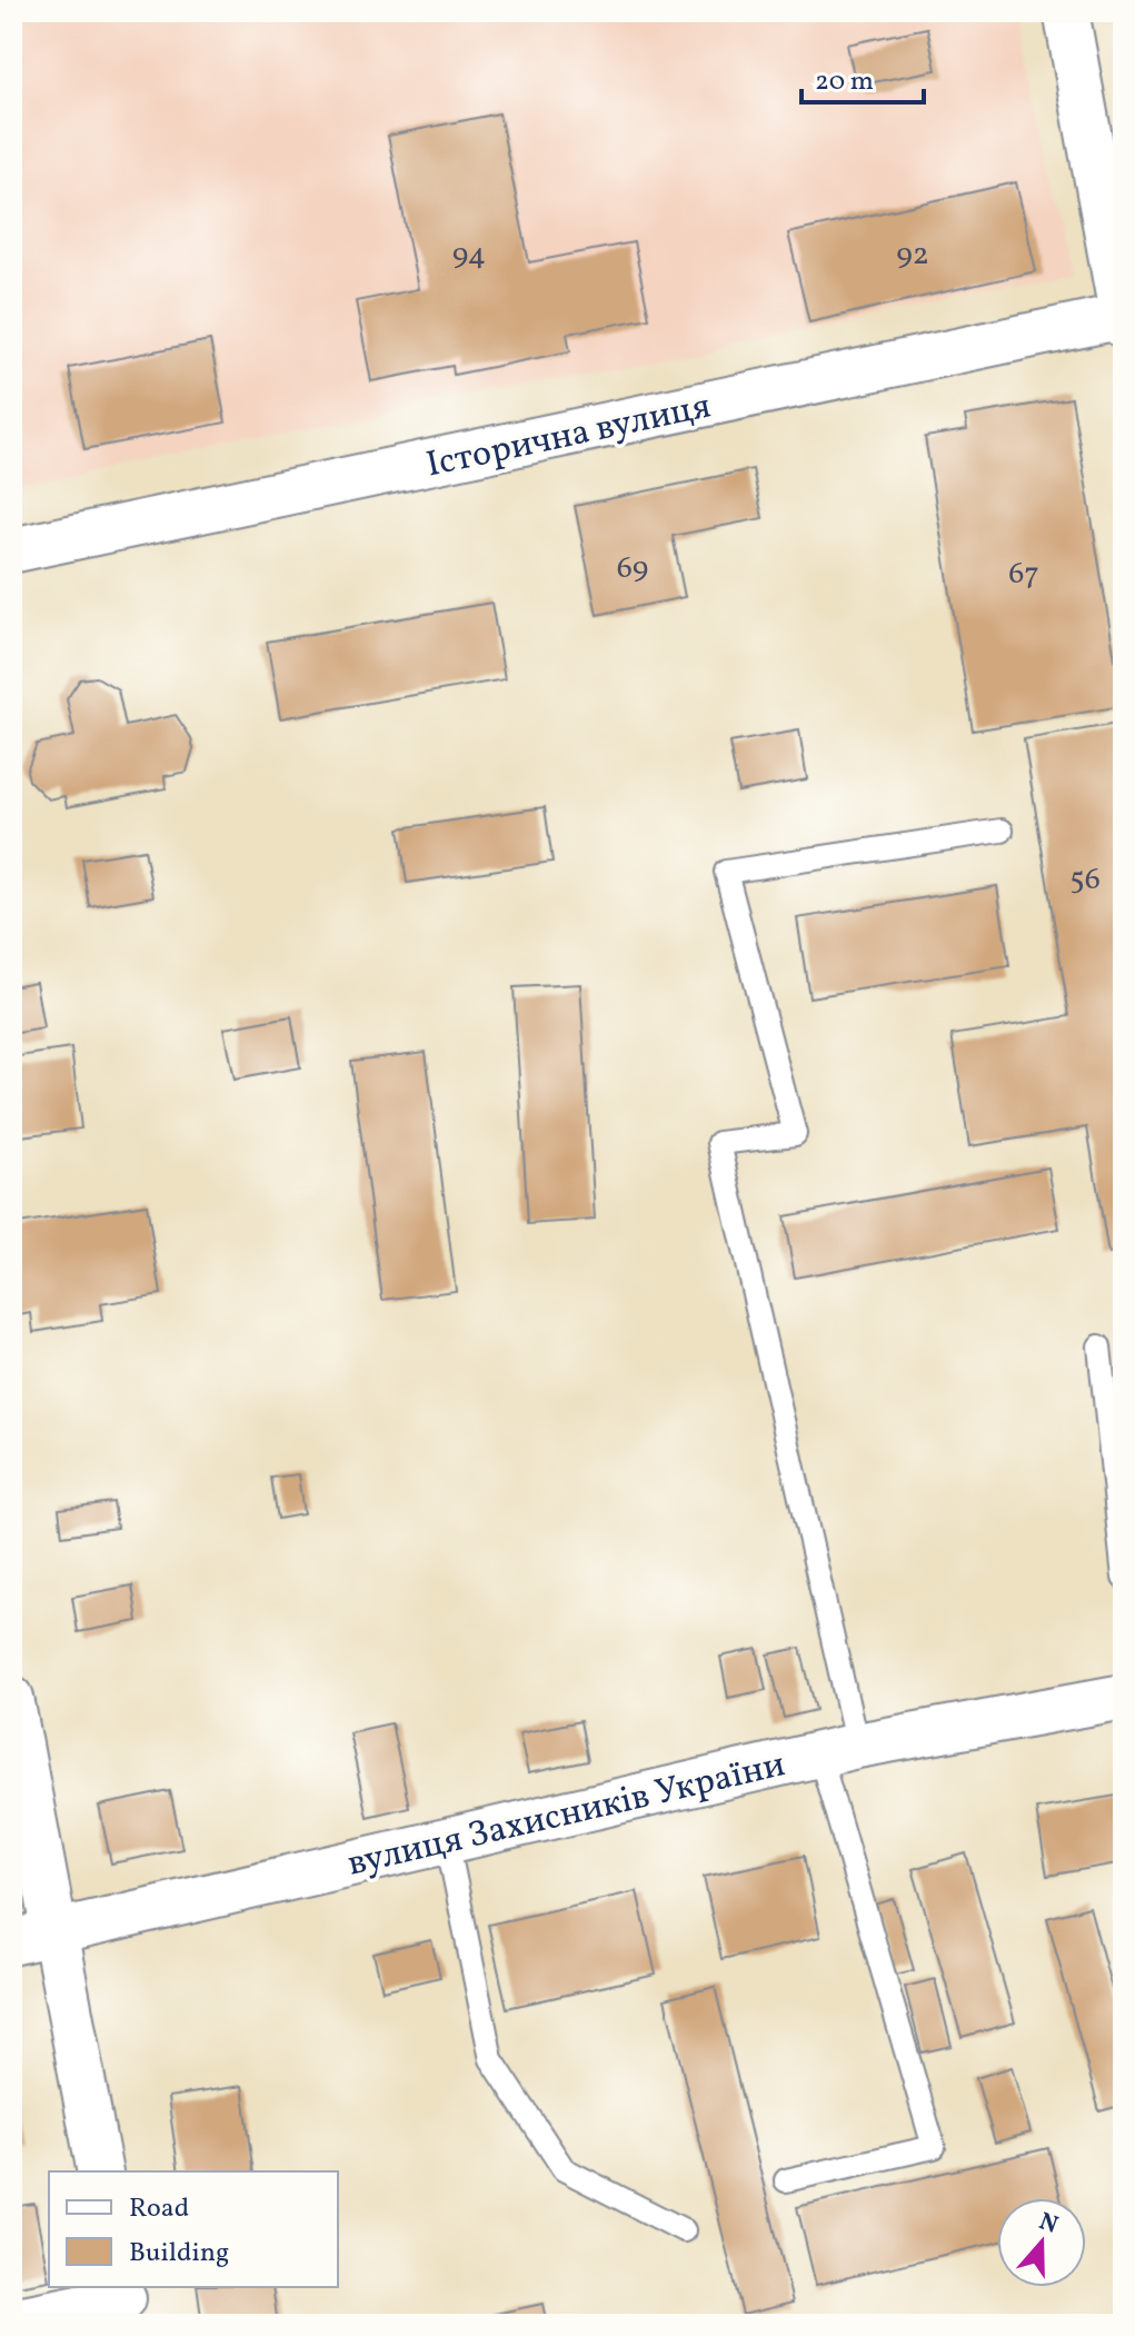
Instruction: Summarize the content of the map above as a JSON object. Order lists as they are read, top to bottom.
{
  "streets": {
    "street": ["Історична вулиця", "вулиця Захисників України"]
  },
  "house_numbers": [
    "94",
    "92",
    "69",
    "67",
    "56"
  ],
  "legend": ["Road", "Building"],
  "scale_bar": "20 m",
  "north": "top"
}
